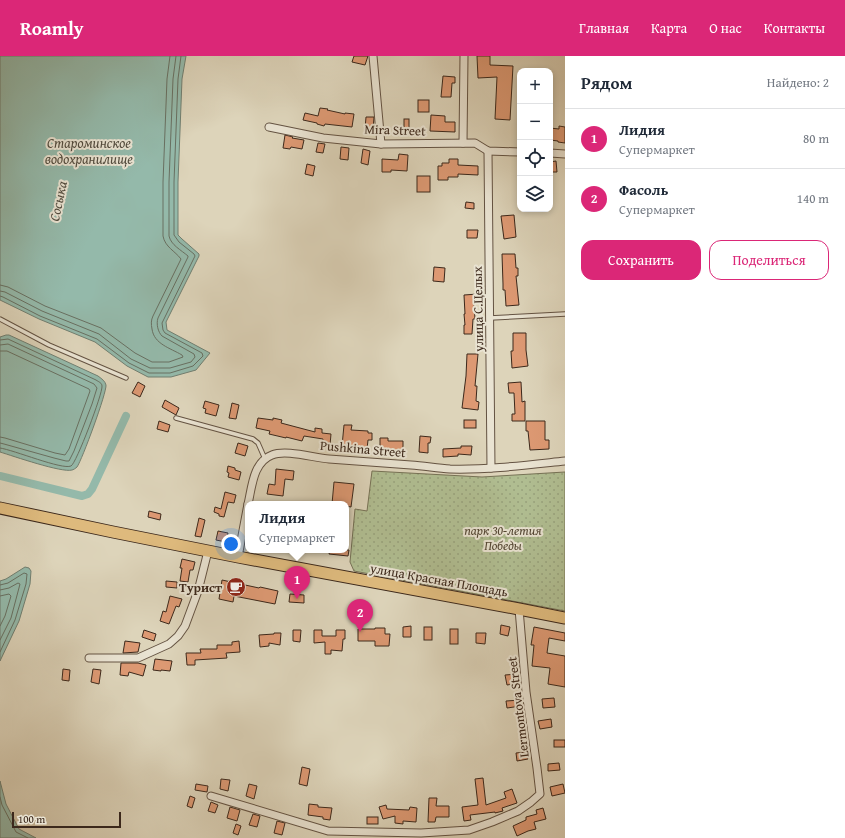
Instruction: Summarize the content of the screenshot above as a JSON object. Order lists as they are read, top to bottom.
{
  "streets": {
    "main road": ["улица Красная Площадь"],
    "street": [
      "Mira Street",
      "улица С.Целых",
      "Pushkina Street",
      "Lermontova Street"
    ]
  },
  "crossings": [
    ["Mira Street", "улица С.Целых"],
    ["улица С.Целых", "Pushkina Street"],
    ["улица Красная Площадь", "Lermontova Street"]
  ],
  "water": ["Староминское водохранилище", "Сосыка"],
  "parks": ["парк 30-летия Победы"],
  "places": {
    "cafe": ["Турист"]
  },
  "scale_bar": "100 m",
  "page": {
    "header": "Roamly",
    "nav": [
      "Главная",
      "Карта",
      "О нас",
      "Контакты"
    ],
    "heading": ["Рядом", "Найдено: 2"],
    "map_buttons": ["+", "−"],
    "list": [
      {
        "mark": "1",
        "name": "Лидия",
        "note": "Супермаркет",
        "value": "80 m"
      },
      {
        "mark": "2",
        "name": "Фасоль",
        "note": "Супермаркет",
        "value": "140 m"
      }
    ],
    "buttons": ["Сохранить", "Поделиться"],
    "popup": ["Лидия", "Супермаркет"],
    "pins": ["1", "2"],
    "scale": "100 m"
  }
}
